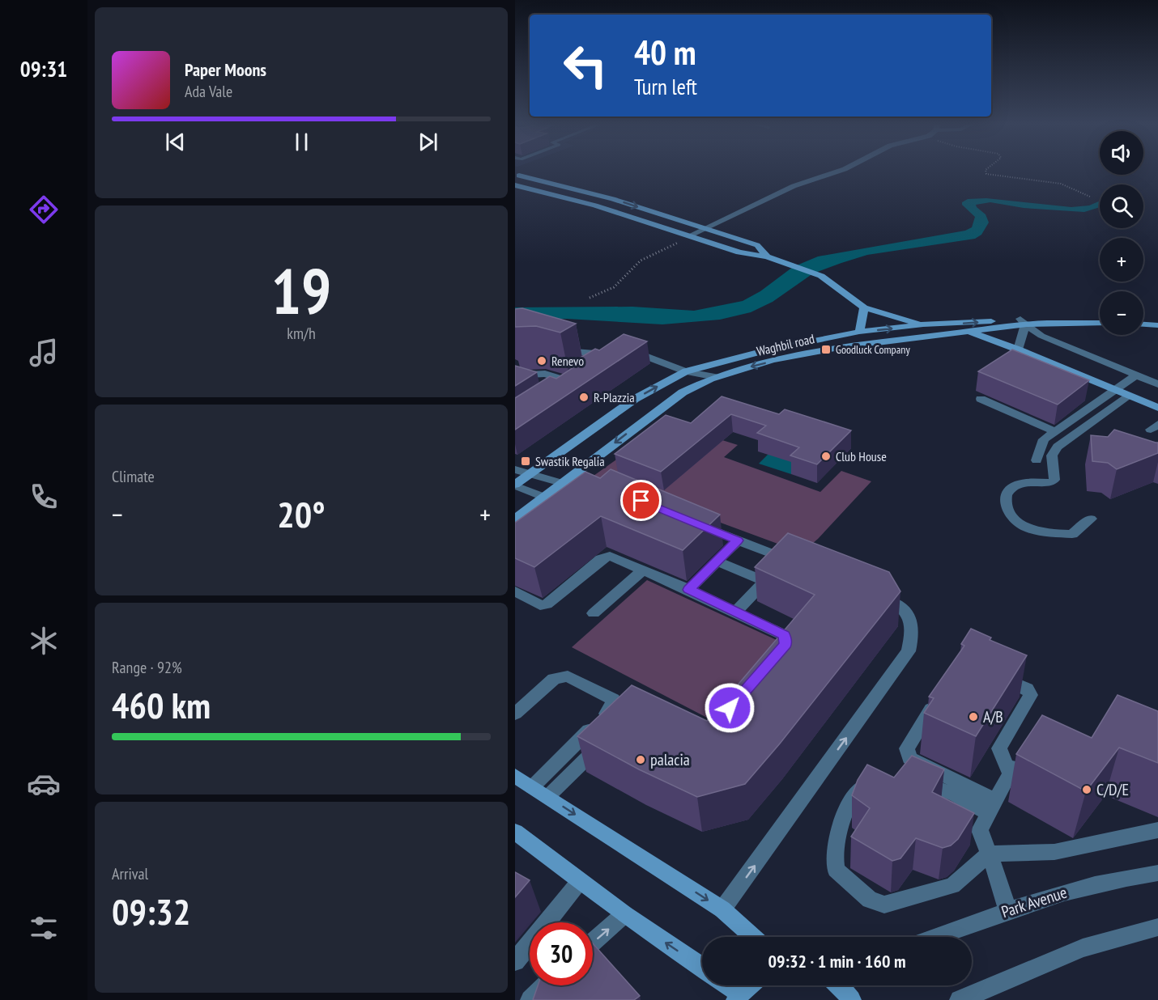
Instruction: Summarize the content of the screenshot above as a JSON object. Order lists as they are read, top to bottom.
{
  "streets": {
    "main road": ["Waghbil road"],
    "street": ["Park Avenue"]
  },
  "places": {
    "transit": ["Goodluck Company", "Swastik Regalia"],
    "other": [
      "Renevo",
      "R-Plazzia",
      "Club House",
      "A/B",
      "palacia",
      "C/D/E"
    ]
  },
  "page": {
    "tabs": "09:31",
    "turn": ["40 m", "Turn left"],
    "song": ["Paper Moons", "Ada Vale"],
    "map_buttons": ["+", "−"],
    "tile": [
      ["19", "km/h"],
      "Climate",
      ["Range · 92%", "460 km"],
      ["Arrival", "09:32"]
    ],
    "heat": ["−", "20°", "+"],
    "limit": "30",
    "trip": "09:32 · 1 min · 160 m"
  }
}
